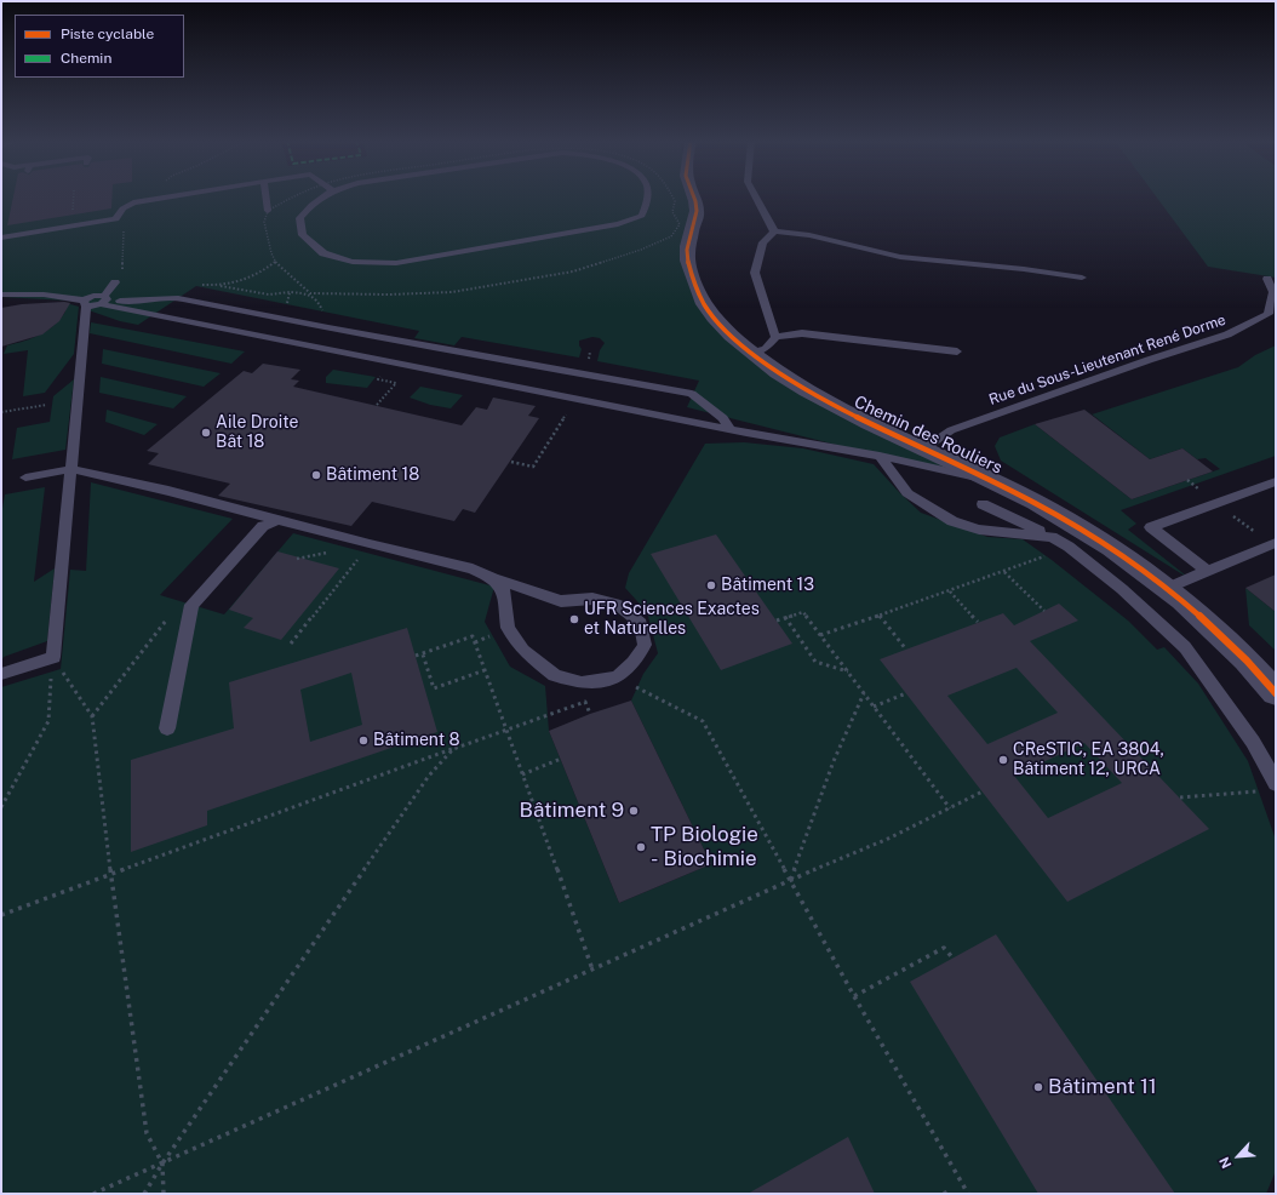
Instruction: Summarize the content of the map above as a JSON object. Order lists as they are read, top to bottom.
{
  "streets": {
    "street": ["Chemin des Rouliers"],
    "lane": ["Rue du Sous-Lieutenant René Dorme"]
  },
  "crossings": [
    ["Rue du Sous-Lieutenant René Dorme", "Chemin des Rouliers"]
  ],
  "places": [
    "Aile Droite Bât 18",
    "Bâtiment 18",
    "Bâtiment 13",
    "UFR Sciences Exactes et Naturelles",
    "Bâtiment 8",
    "CReSTIC, EA 3804, Bâtiment 12, URCA",
    "Bâtiment 9",
    "TP Biologie - Biochimie",
    "Bâtiment 11"
  ],
  "legend": ["Piste cyclable", "Chemin"],
  "north": "bottom left"
}
